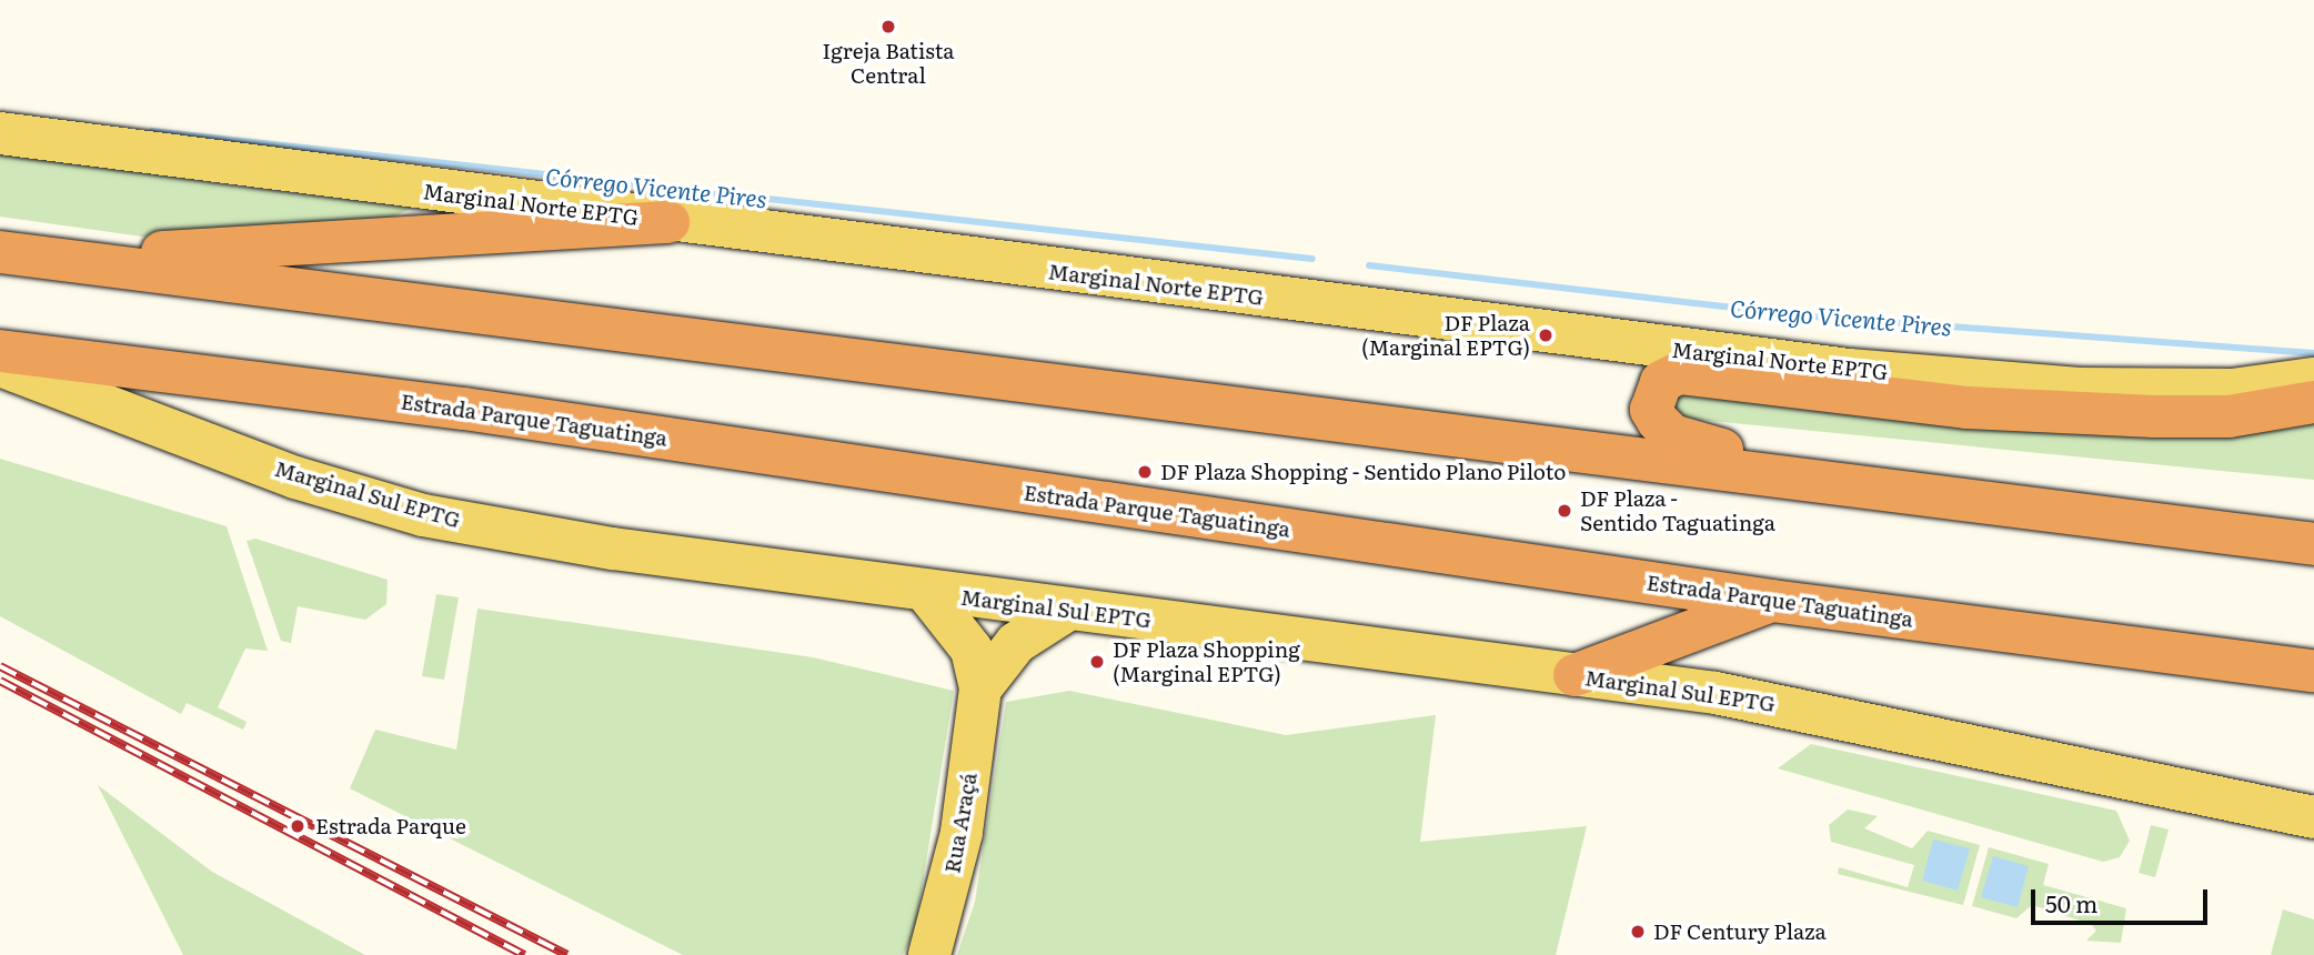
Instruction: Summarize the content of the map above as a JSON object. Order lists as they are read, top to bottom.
{
  "streets": {
    "highway": ["Estrada Parque Taguatinga"],
    "main road": ["Marginal Norte EPTG", "Marginal Sul EPTG", "Rua Araçá"]
  },
  "crossings": [
    ["Marginal Sul EPTG", "Rua Araçá"]
  ],
  "water": ["Córrego Vicente Pires"],
  "places": [
    "Igreja Batista Central",
    "DF Plaza (Marginal EPTG)",
    "DF Plaza Shopping - Sentido Plano Piloto",
    "DF Plaza - Sentido Taguatinga",
    "DF Plaza Shopping (Marginal EPTG)",
    "Estrada Parque",
    "DF Century Plaza"
  ],
  "scale_bar": "50 m"
}
